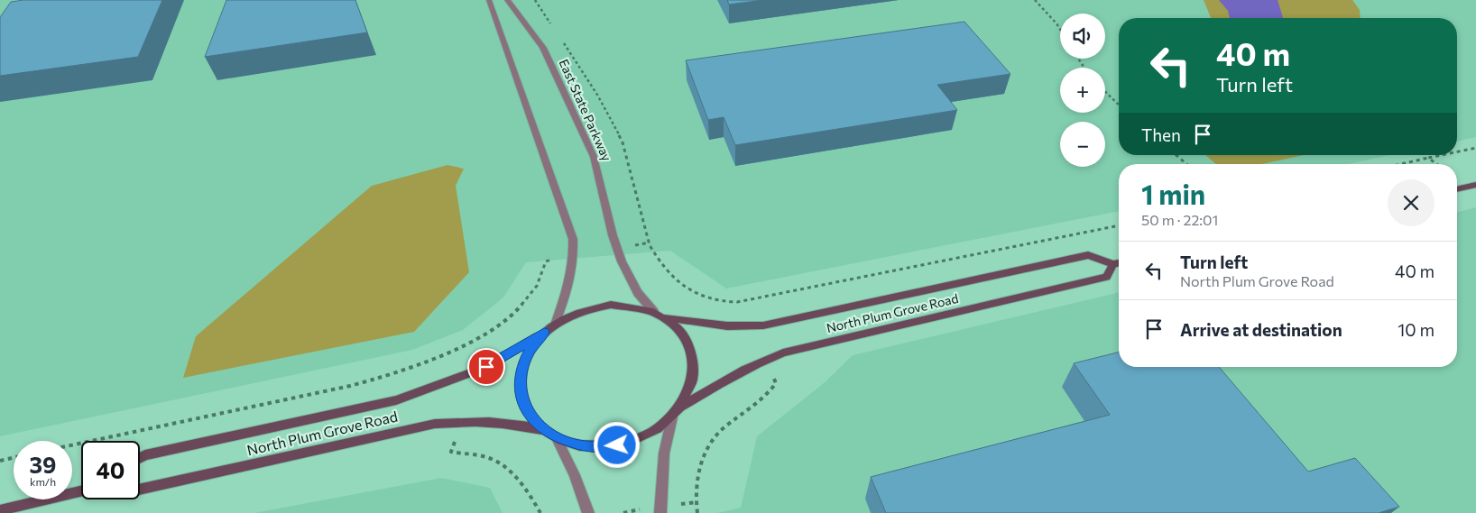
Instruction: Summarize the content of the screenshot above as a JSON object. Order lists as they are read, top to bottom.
{
  "streets": {
    "street": ["East State Parkway", "North Plum Grove Road"]
  },
  "crossings": [
    ["East State Parkway", "North Plum Grove Road"]
  ],
  "page": {
    "map_buttons": ["+", "−"],
    "turn": ["40 m", "Turn left"],
    "then": "Then",
    "heading": ["1 min", "50 m · 22:01"],
    "list": [
      {
        "name": "Turn left",
        "note": "North Plum Grove Road",
        "value": "40 m"
      },
      {
        "name": "Arrive at destination",
        "value": "10 m"
      }
    ],
    "speed": "39 km/h",
    "limit": "40"
  }
}
